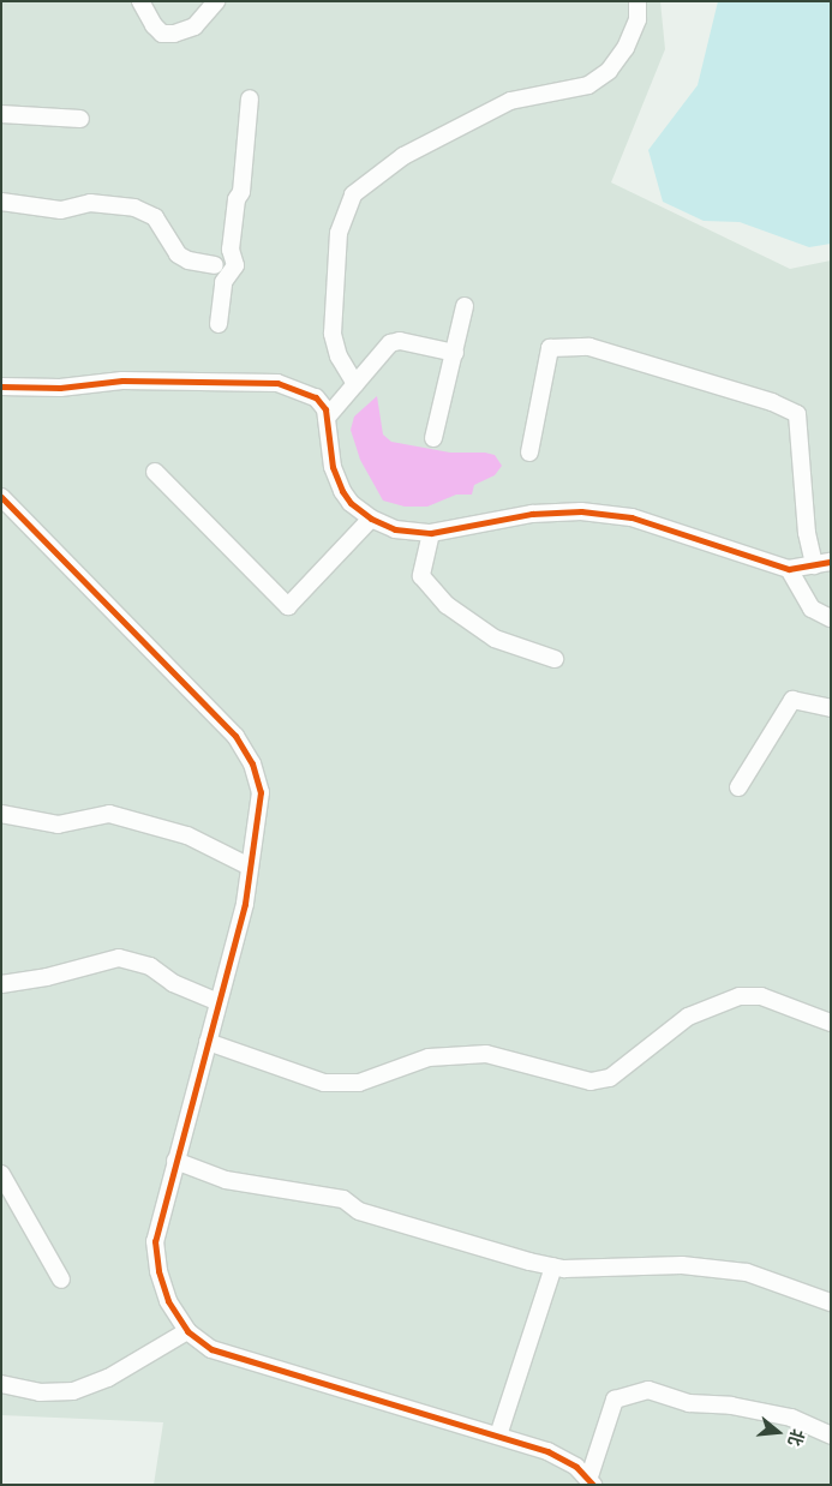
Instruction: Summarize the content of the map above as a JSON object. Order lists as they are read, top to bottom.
{
  "north": "right"
}
